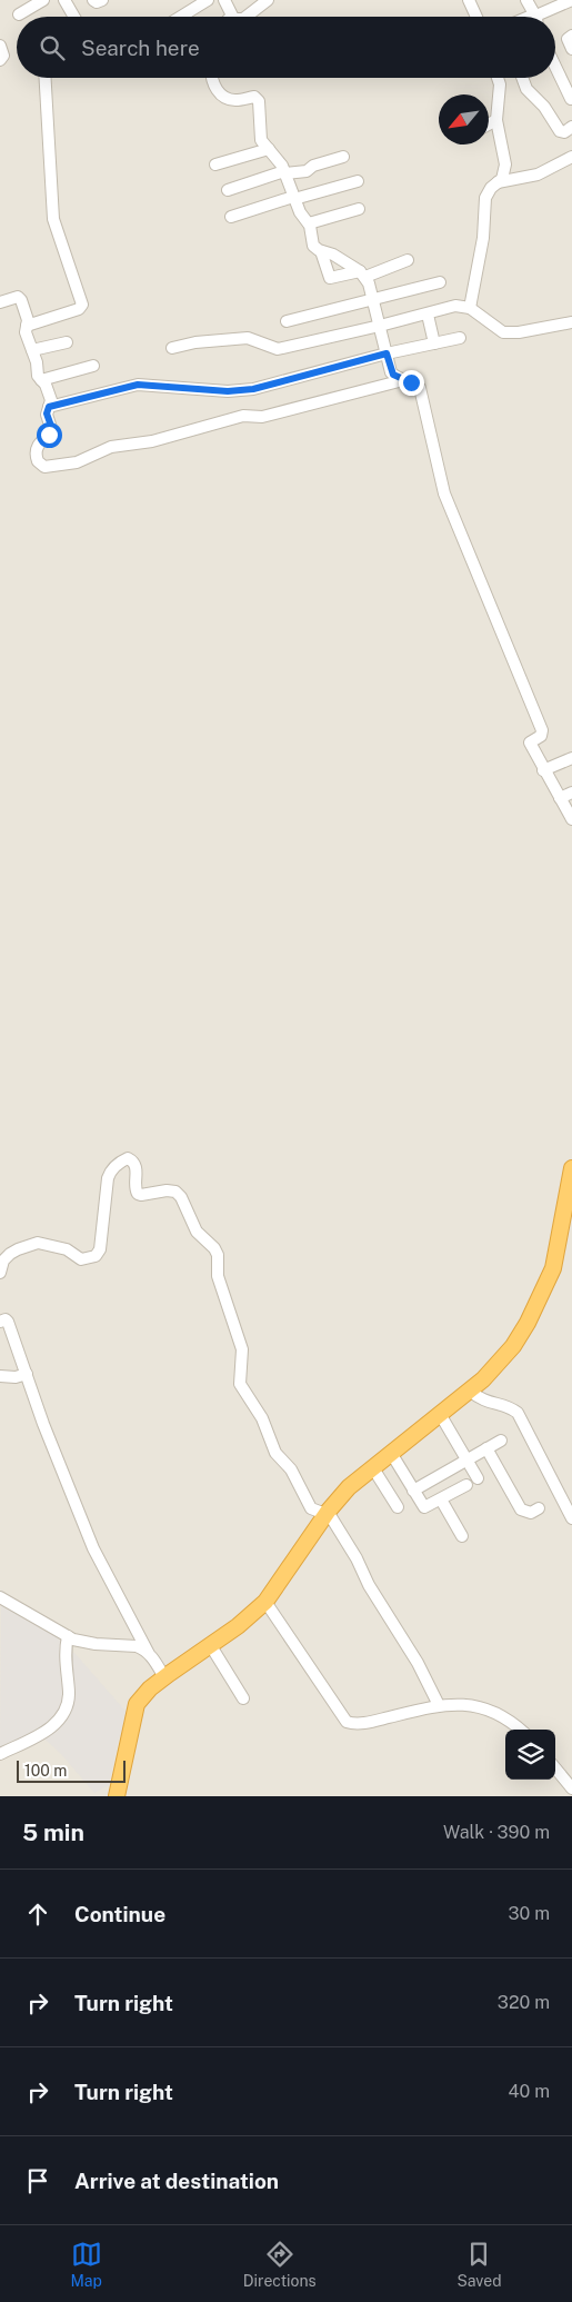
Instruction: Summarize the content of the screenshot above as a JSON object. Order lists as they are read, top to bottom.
{
  "scale_bar": "100 m",
  "north": "bottom left",
  "page": {
    "search": "Search here",
    "scale": "100 m",
    "heading": ["5 min", "Walk · 390 m"],
    "list": [
      ["Continue", "30 m"],
      ["Turn right", "320 m"],
      ["Turn right", "40 m"],
      "Arrive at destination"
    ],
    "nav": ["Map", "Directions", "Saved"]
  }
}
